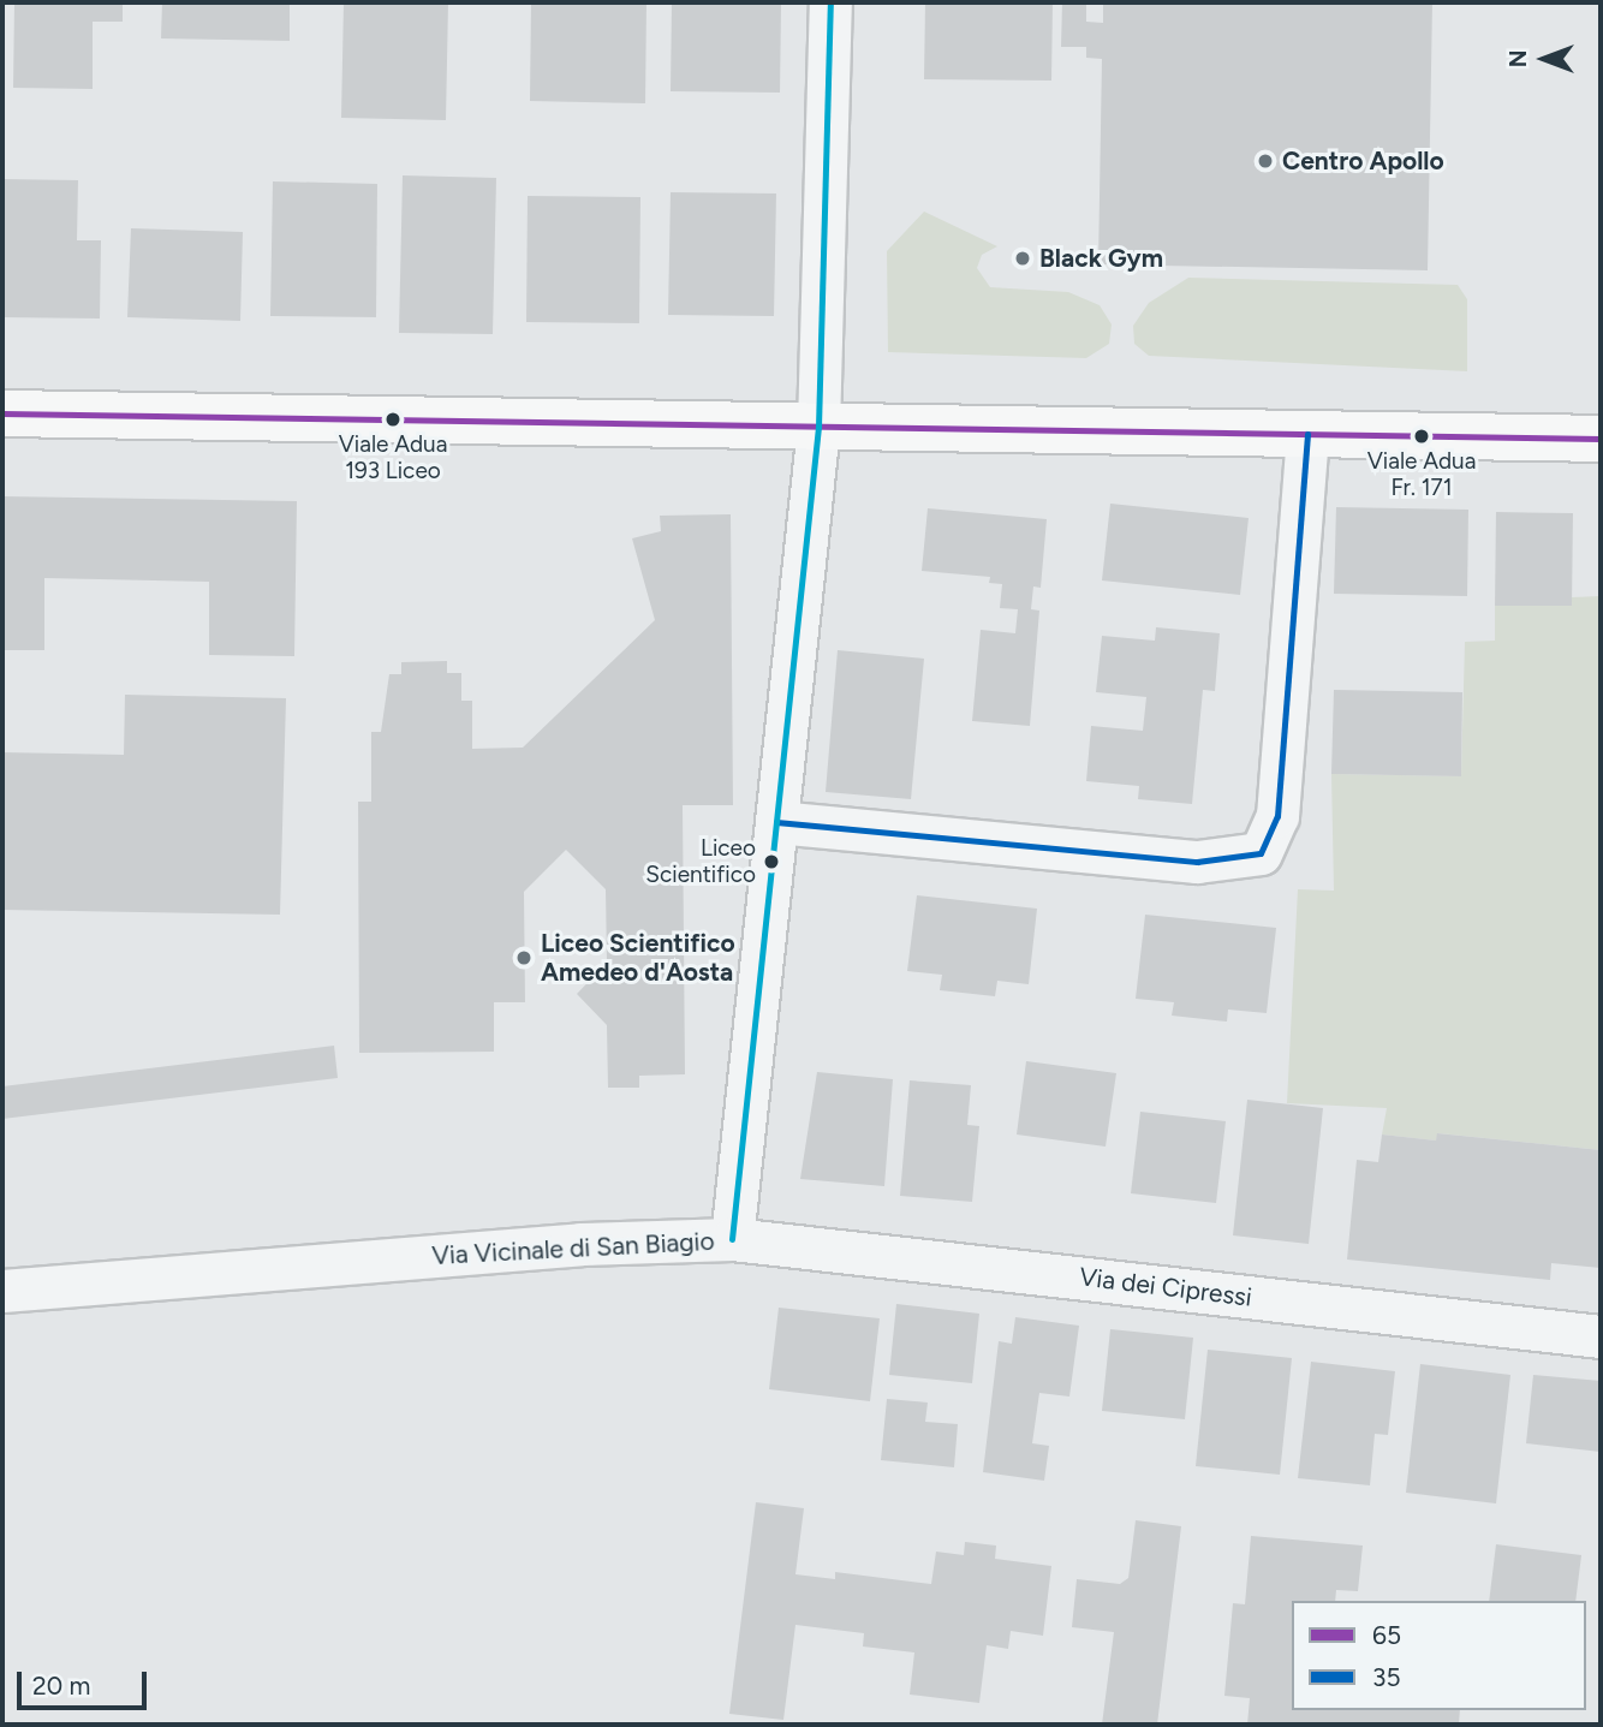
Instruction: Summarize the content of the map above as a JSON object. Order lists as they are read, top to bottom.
{
  "streets": {
    "street": ["Via Vicinale di San Biagio", "Via dei Cipressi"]
  },
  "crossings": [
    ["Via Vicinale di San Biagio", "Via dei Cipressi"]
  ],
  "places": [
    "Centro Apollo",
    "Black Gym",
    "Viale Adua 193 Liceo",
    "Viale Adua Fr. 171",
    "Liceo Scientifico",
    "Liceo Scientifico Amedeo d'Aosta"
  ],
  "lines": ["transit line 65", "transit line 35"],
  "legend": ["65", "35"],
  "scale_bar": "20 m",
  "north": "left"
}
